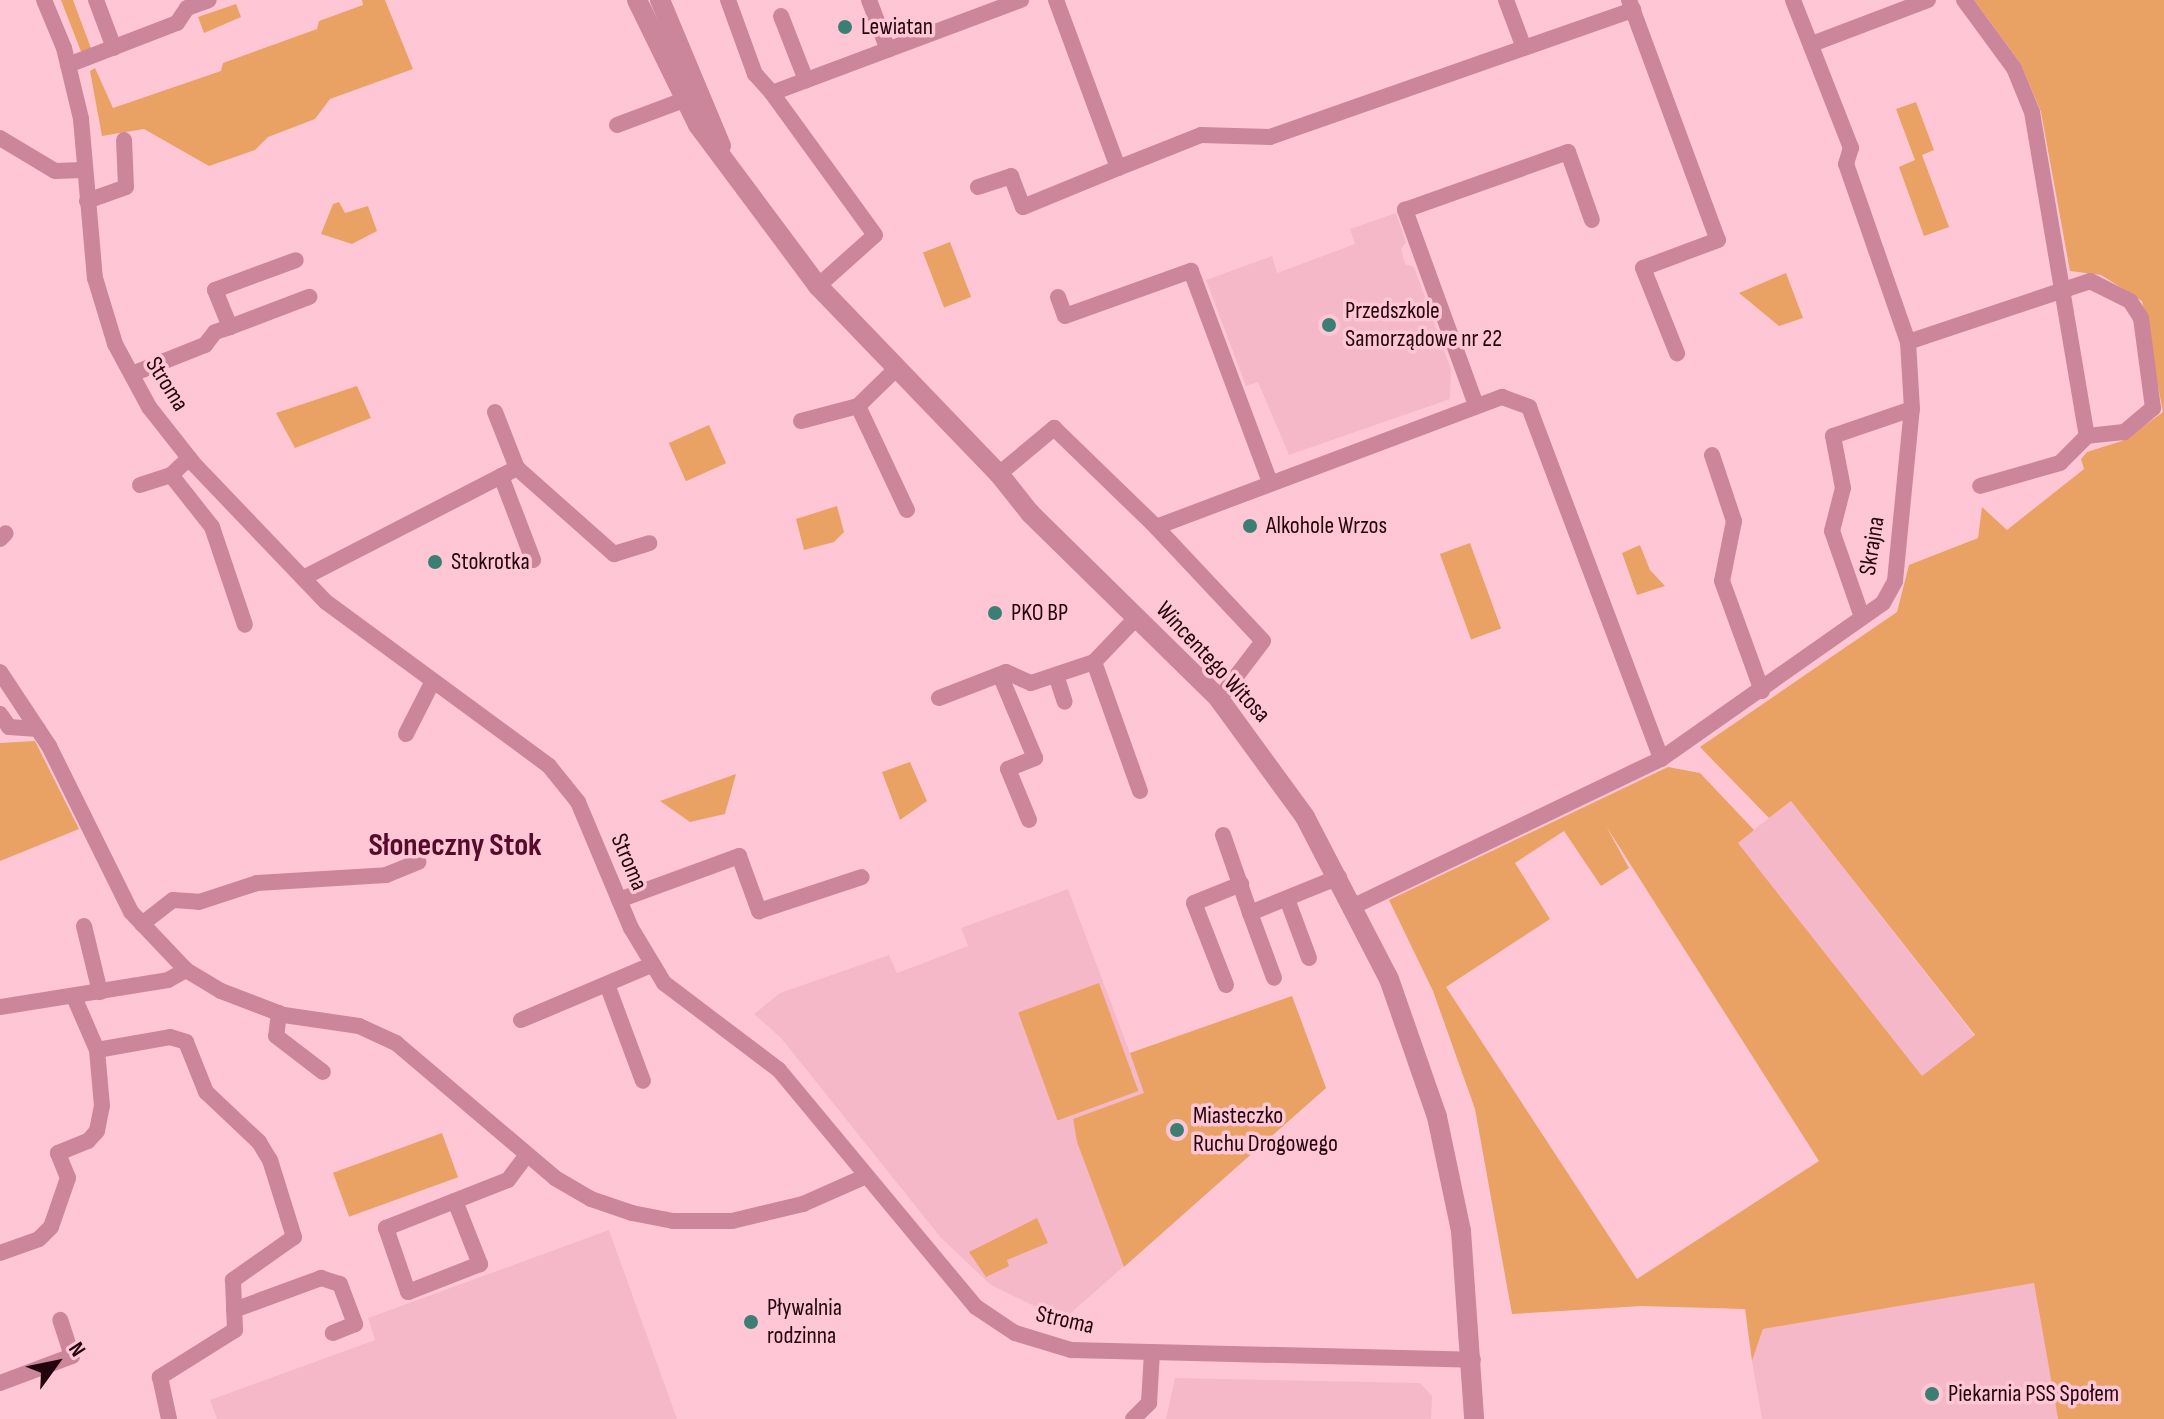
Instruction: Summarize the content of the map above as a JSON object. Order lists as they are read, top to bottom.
{
  "streets": {
    "street": ["Stroma", "Skrajna", "Wincentego Witosa"]
  },
  "crossings": [
    ["Stroma", "Wincentego Witosa"],
    ["Skrajna", "Wincentego Witosa"]
  ],
  "districts": ["Słoneczny Stok"],
  "places": [
    "Lewiatan",
    "Przedszkole Samorządowe nr 22",
    "Alkohole Wrzos",
    "Stokrotka",
    "PKO BP",
    "Miasteczko Ruchu Drogowego",
    "Pływalnia rodzinna",
    "Piekarnia PSS Społem"
  ],
  "north": "top right"
}
